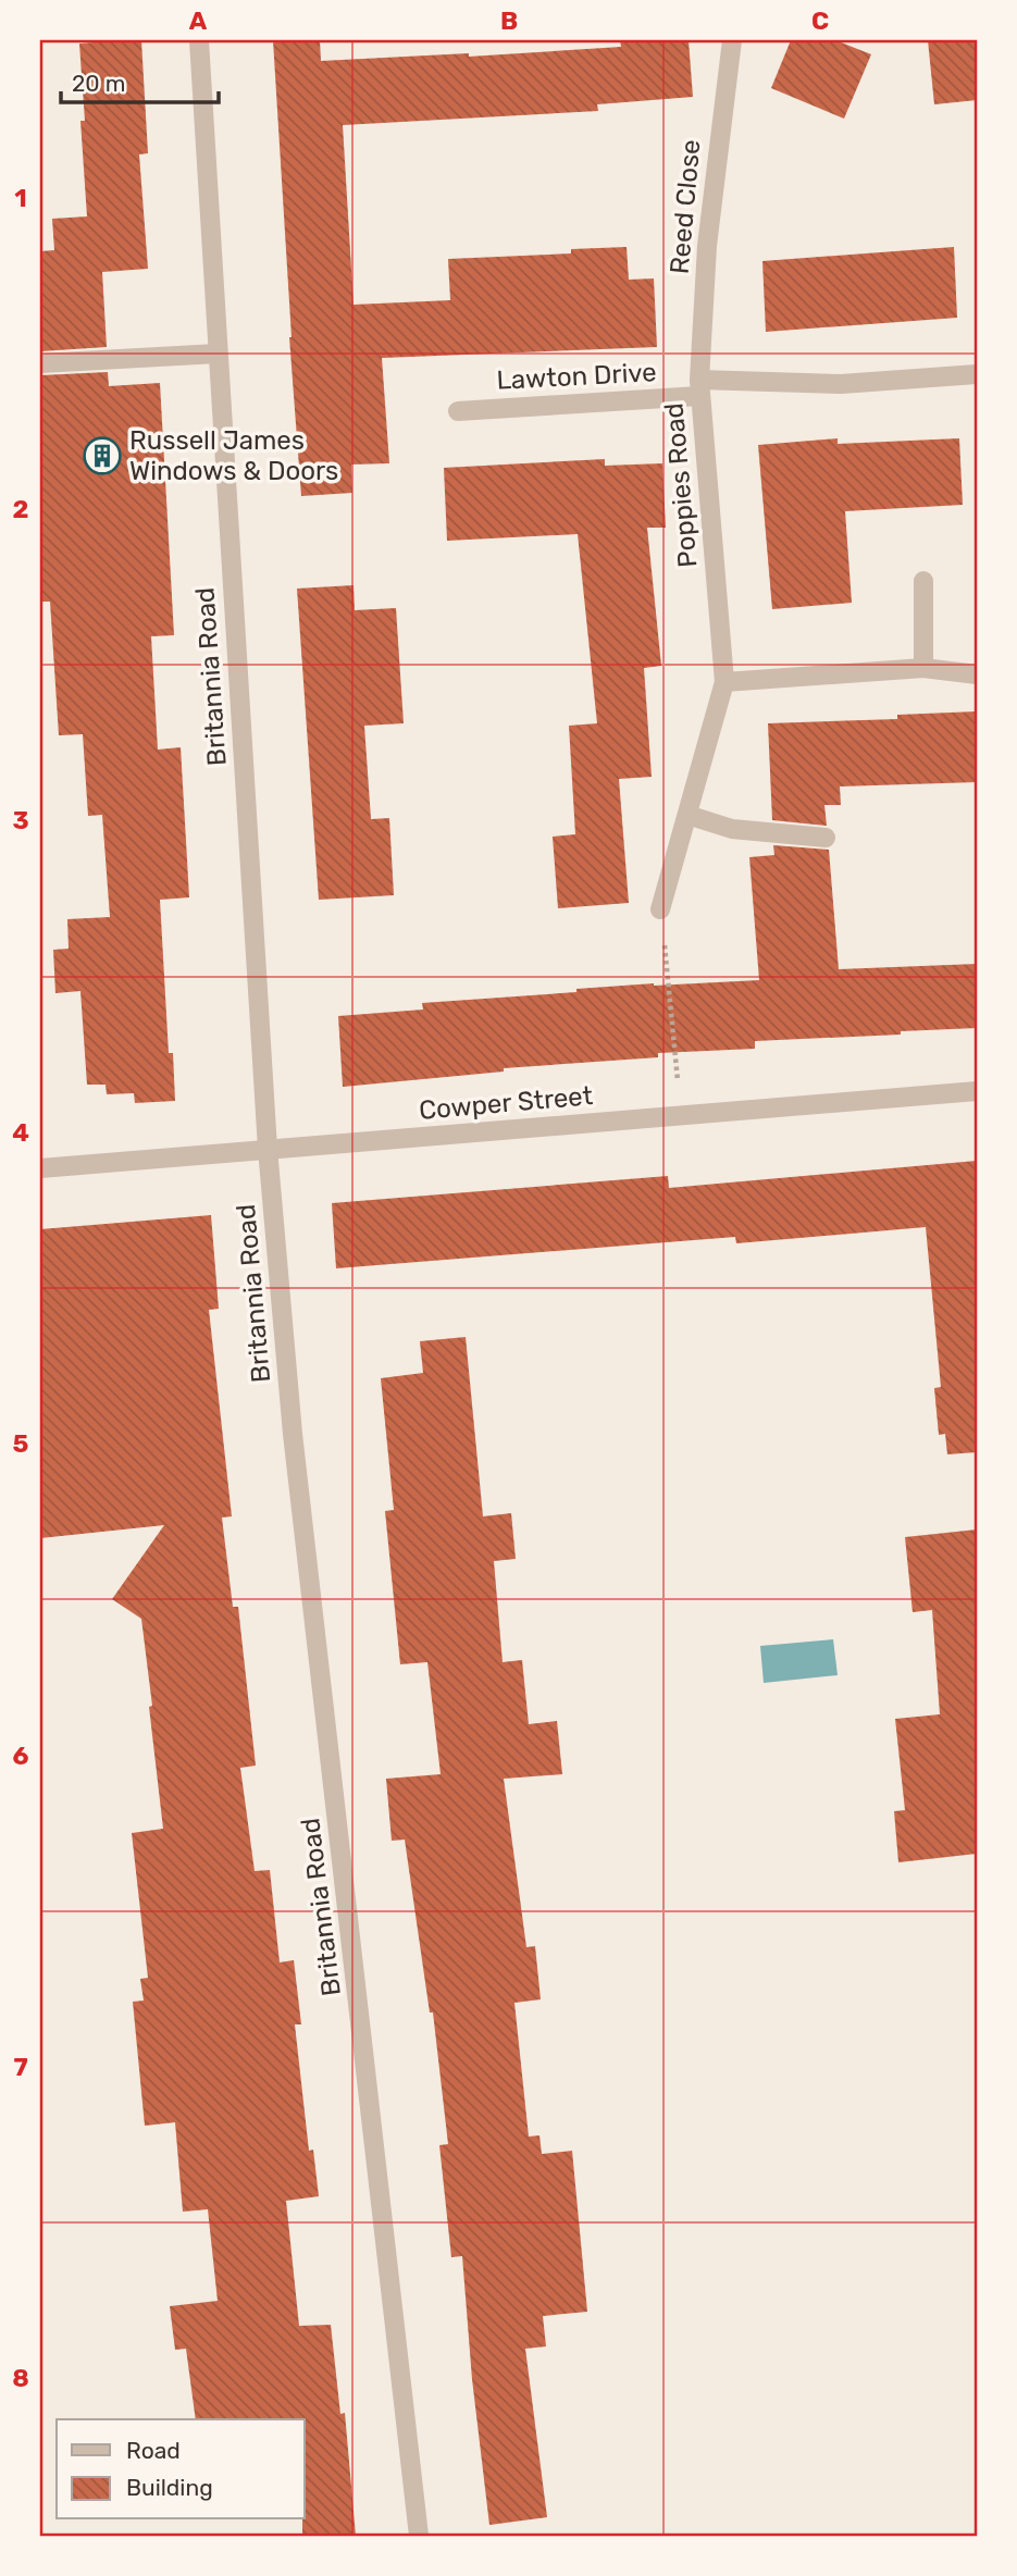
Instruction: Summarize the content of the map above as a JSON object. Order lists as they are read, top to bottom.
{
  "streets": {
    "street": [
      "Reed Close",
      "Lawton Drive",
      "Poppies Road",
      "Britannia Road",
      "Cowper Street"
    ]
  },
  "crossings": [
    ["Reed Close", "Lawton Drive"],
    ["Reed Close", "Poppies Road"],
    ["Lawton Drive", "Poppies Road"],
    ["Britannia Road", "Cowper Street"]
  ],
  "places": {
    "building": ["Russell James Windows & Doors"]
  },
  "legend": ["Road", "Building"],
  "scale_bar": "20 m",
  "grid": {
    "columns": ["A", "B", "C"],
    "rows": [
      "1",
      "2",
      "3",
      "4",
      "5",
      "6",
      "7",
      "8"
    ]
  }
}
